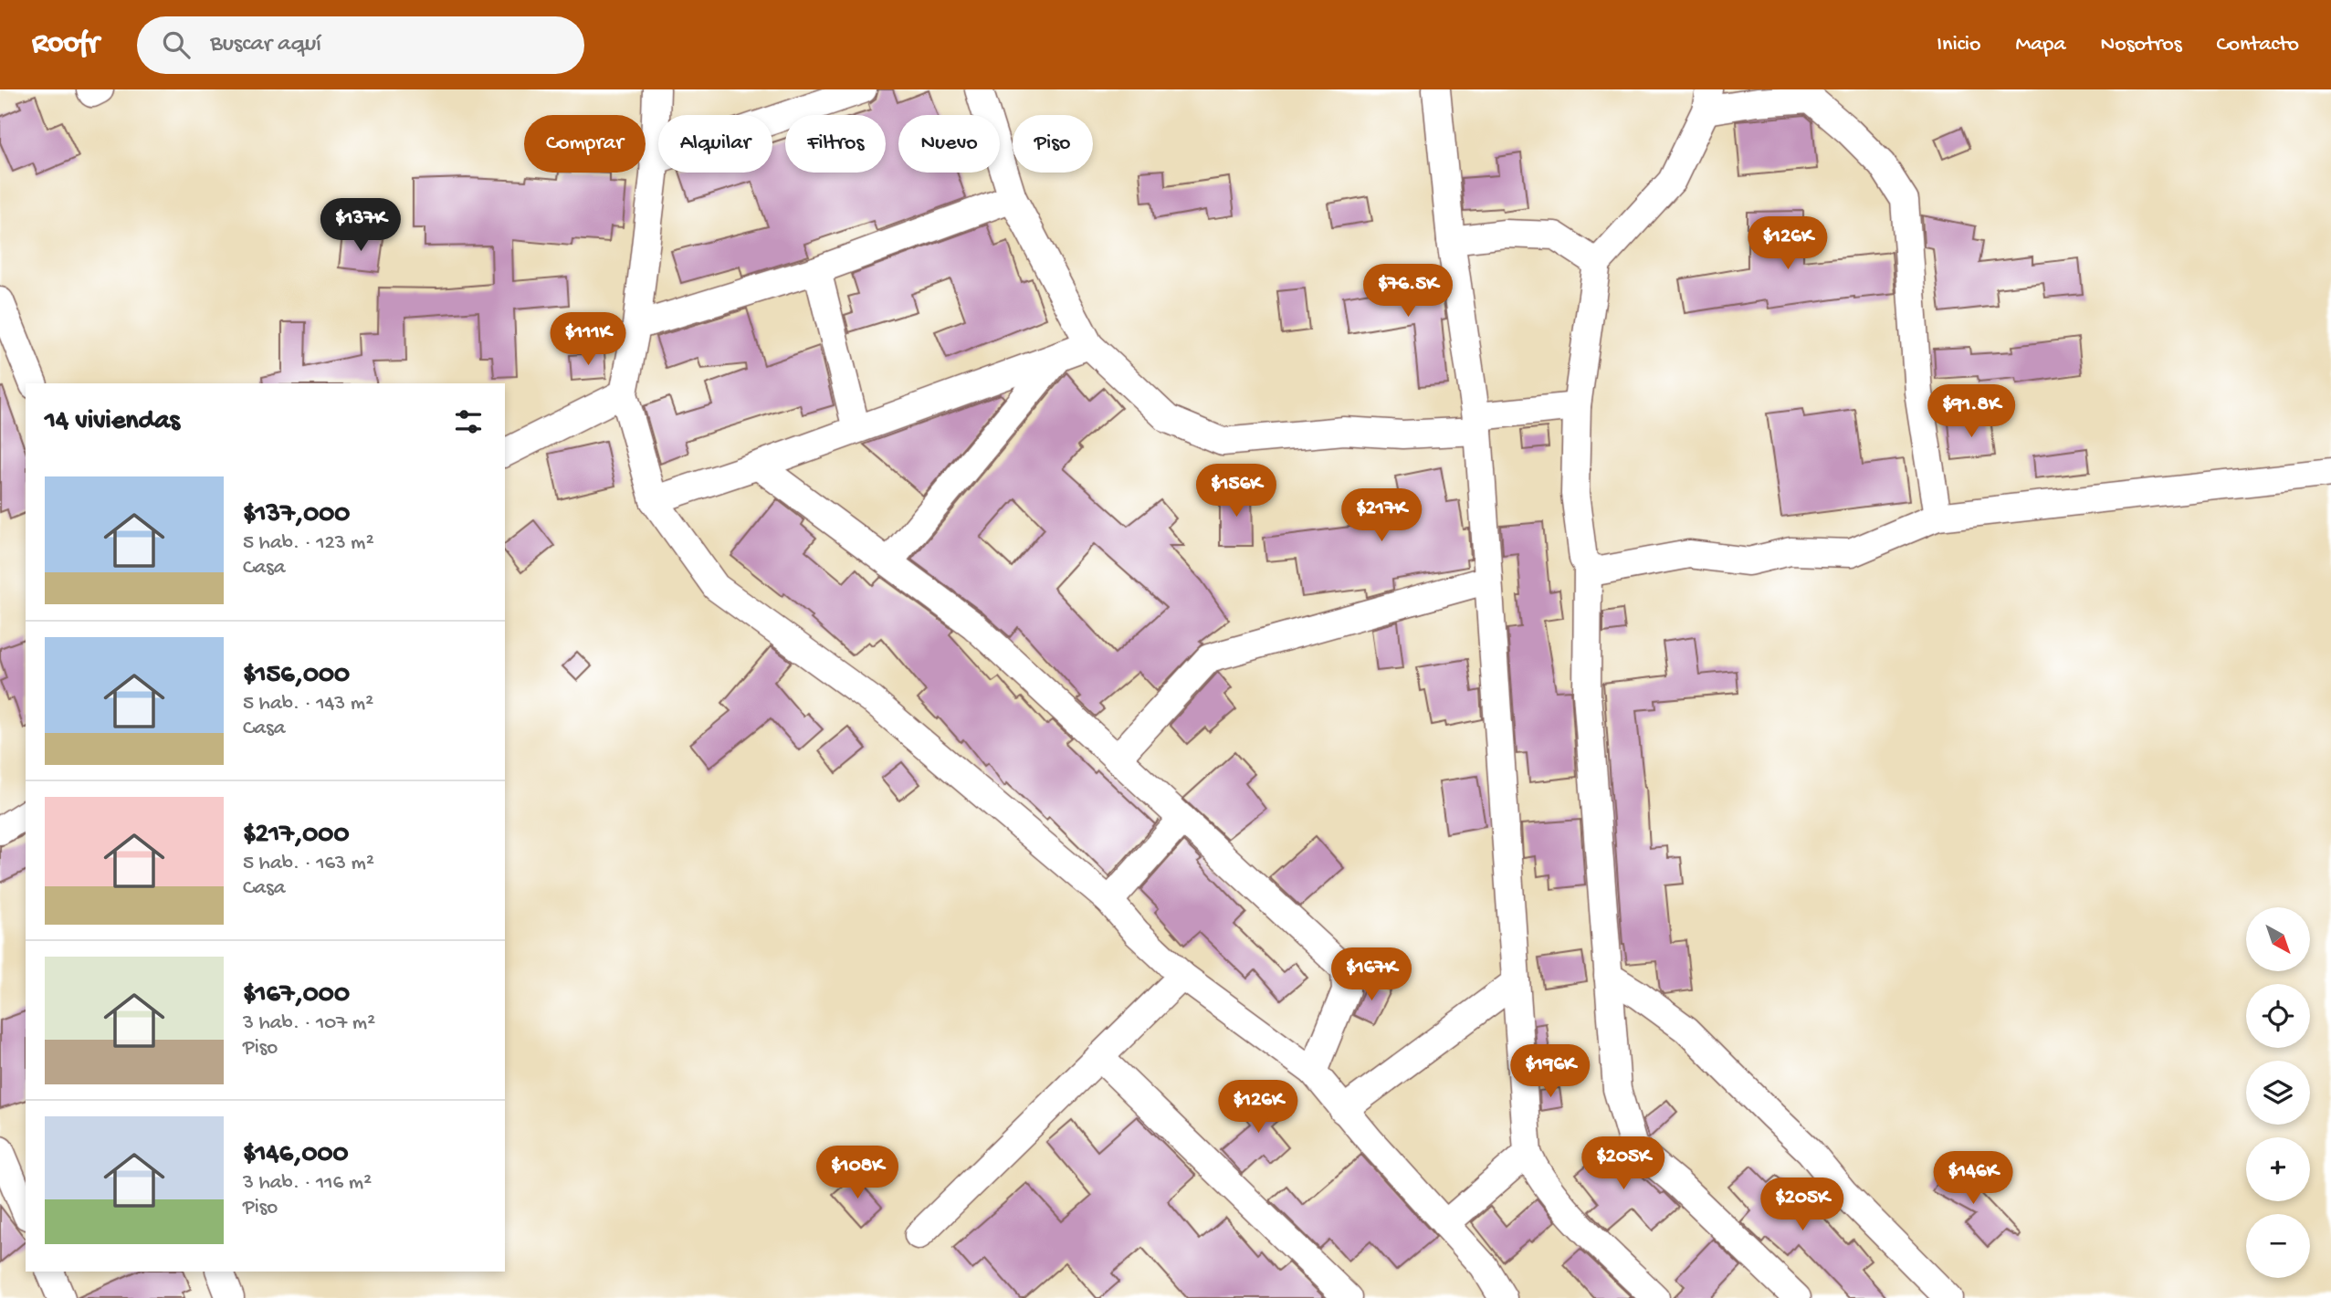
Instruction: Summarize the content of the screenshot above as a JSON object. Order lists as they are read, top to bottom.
{
  "north": "bottom right",
  "page": {
    "header": "Roofr",
    "search": "Buscar aquí",
    "nav": [
      "Inicio",
      "Mapa",
      "Nosotros",
      "Contacto"
    ],
    "chip": [
      "Comprar",
      "Alquilar",
      "Filtros",
      "Nuevo",
      "Piso"
    ],
    "price": [
      "$137K",
      "$126K",
      "$76.5K",
      "$111K",
      "$91.8K",
      "$156K",
      "$217K",
      "$167K",
      "$196K",
      "$126K",
      "$205K",
      "$108K",
      "$146K",
      "$205K"
    ],
    "heading": "14 viviendas",
    "list": [
      {
        "name": "$137,000",
        "note": "5 hab. · 123 m² · Casa"
      },
      {
        "name": "$156,000",
        "note": "5 hab. · 143 m² · Casa"
      },
      {
        "name": "$217,000",
        "note": "5 hab. · 163 m² · Casa"
      },
      {
        "name": "$167,000",
        "note": "3 hab. · 107 m² · Piso"
      },
      {
        "name": "$146,000",
        "note": "3 hab. · 116 m² · Piso"
      }
    ],
    "map_buttons": ["+", "−"]
  }
}
